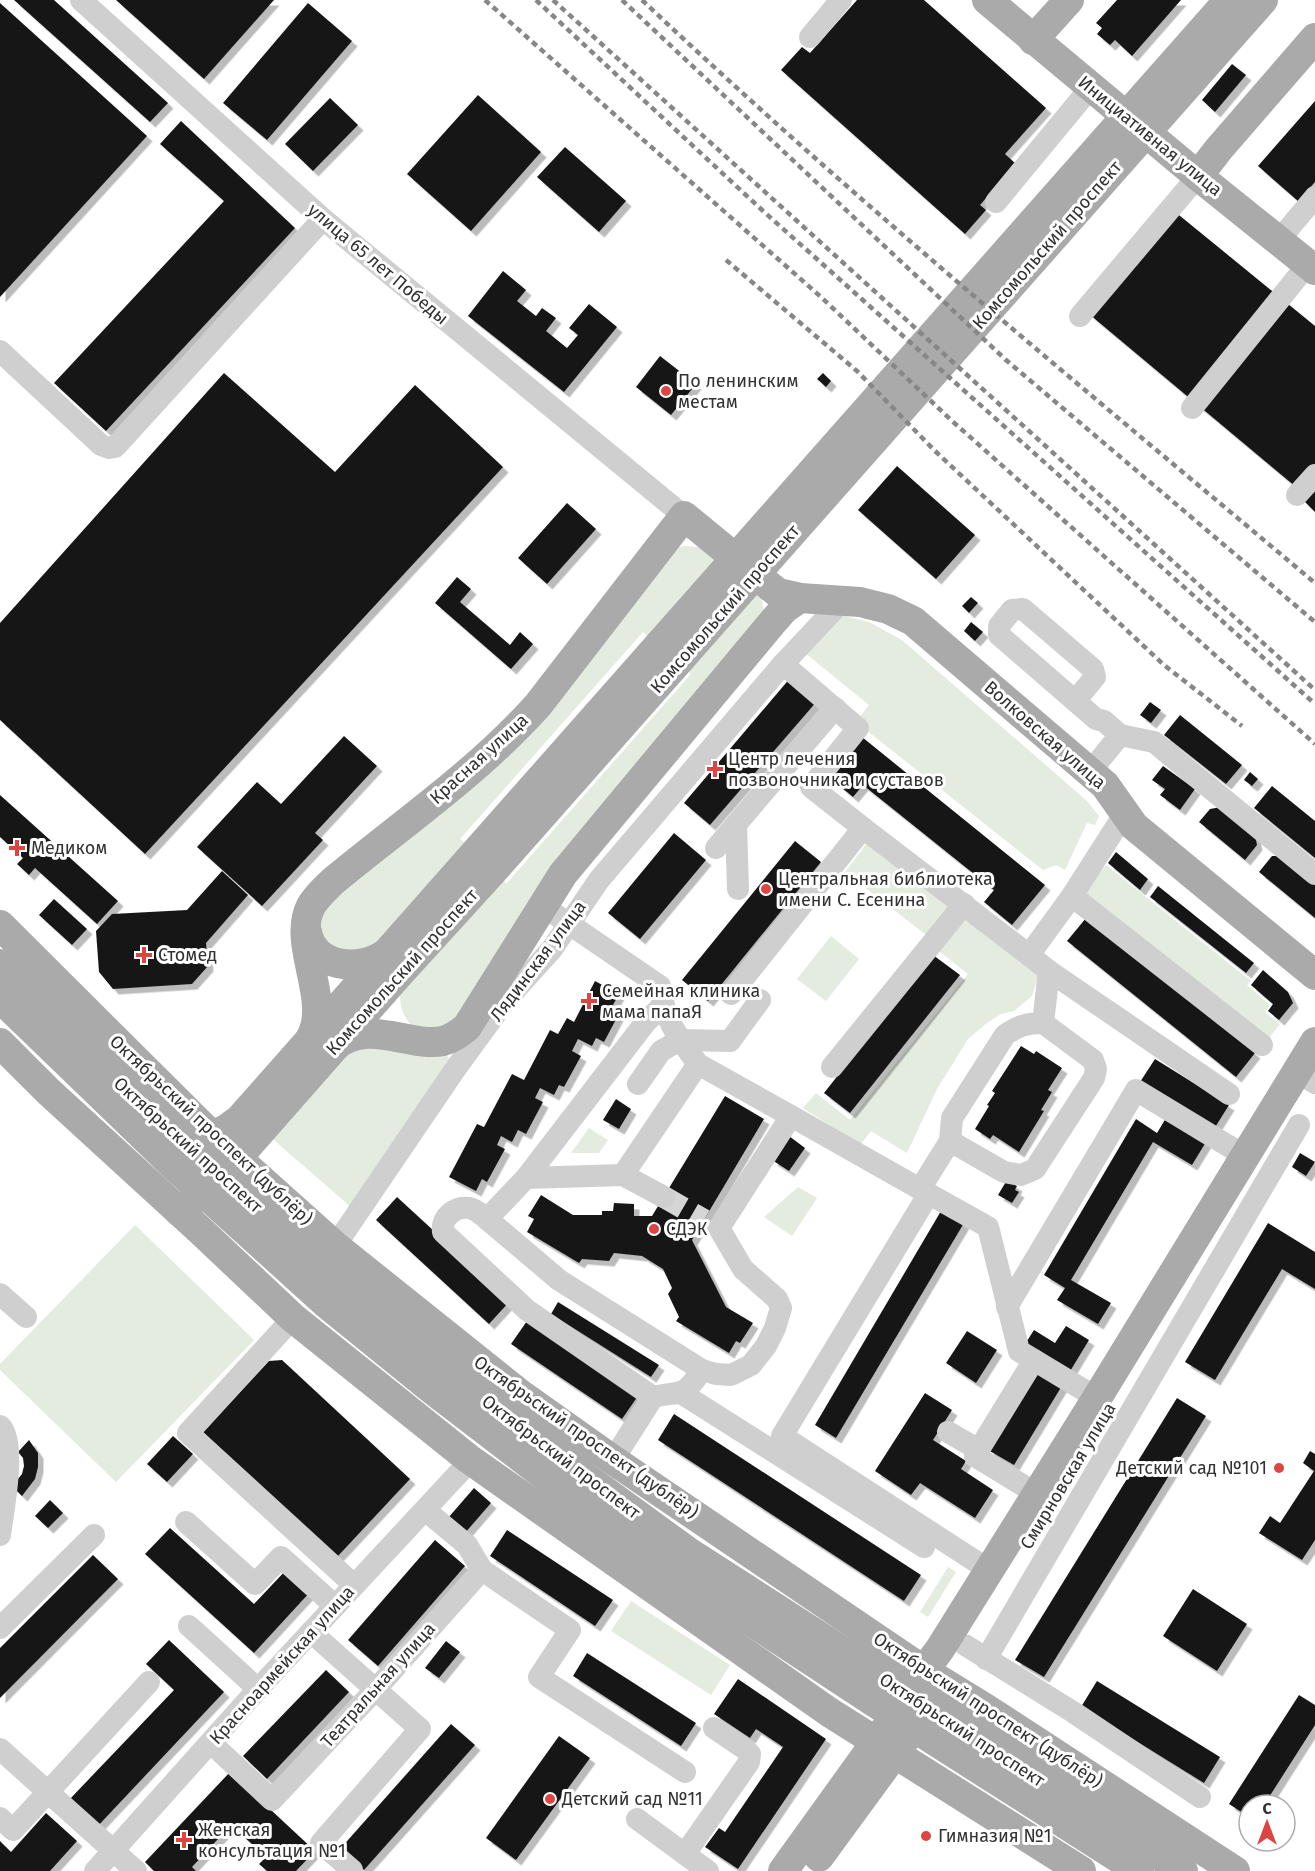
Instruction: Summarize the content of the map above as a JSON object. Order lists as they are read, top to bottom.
{
  "streets": {
    "main road": [
      "Инициативная улица",
      "Комсомольский проспект",
      "Волковская улица",
      "Красная улица",
      "Лядинская улица",
      "Октябрьский проспект (дублёр)",
      "Октябрьский проспект",
      "Смирновская улица"
    ],
    "street": ["улица 65 лет Победы", "Красноармейская улица", "Театральная улица"]
  },
  "crossings": [
    ["Комсомольский проспект", "Лядинская улица"],
    ["Комсомольский проспект", "Октябрьский проспект (дублёр)"],
    ["улица 65 лет Победы", "Волковская улица"],
    ["улица 65 лет Победы", "Красная улица"],
    ["Волковская улица", "Красная улица"],
    ["Волковская улица", "Лядинская улица"],
    ["Лядинская улица", "Октябрьский проспект (дублёр)"],
    ["Октябрьский проспект (дублёр)", "Смирновская улица"],
    ["Красноармейская улица", "Театральная улица"]
  ],
  "places": {
    "other": [
      "По ленинским местам",
      "Центральная библиотека имени С. Есенина",
      "СДЭК",
      "Детский сад №101",
      "Детский сад №11",
      "Гимназия №1"
    ],
    "health": [
      "Центр лечения позвоночника и суставов",
      "Медиком",
      "Стомед",
      "Семейная клиника мама папаЯ",
      "Женская консультация №1"
    ]
  },
  "north": "top"
}
